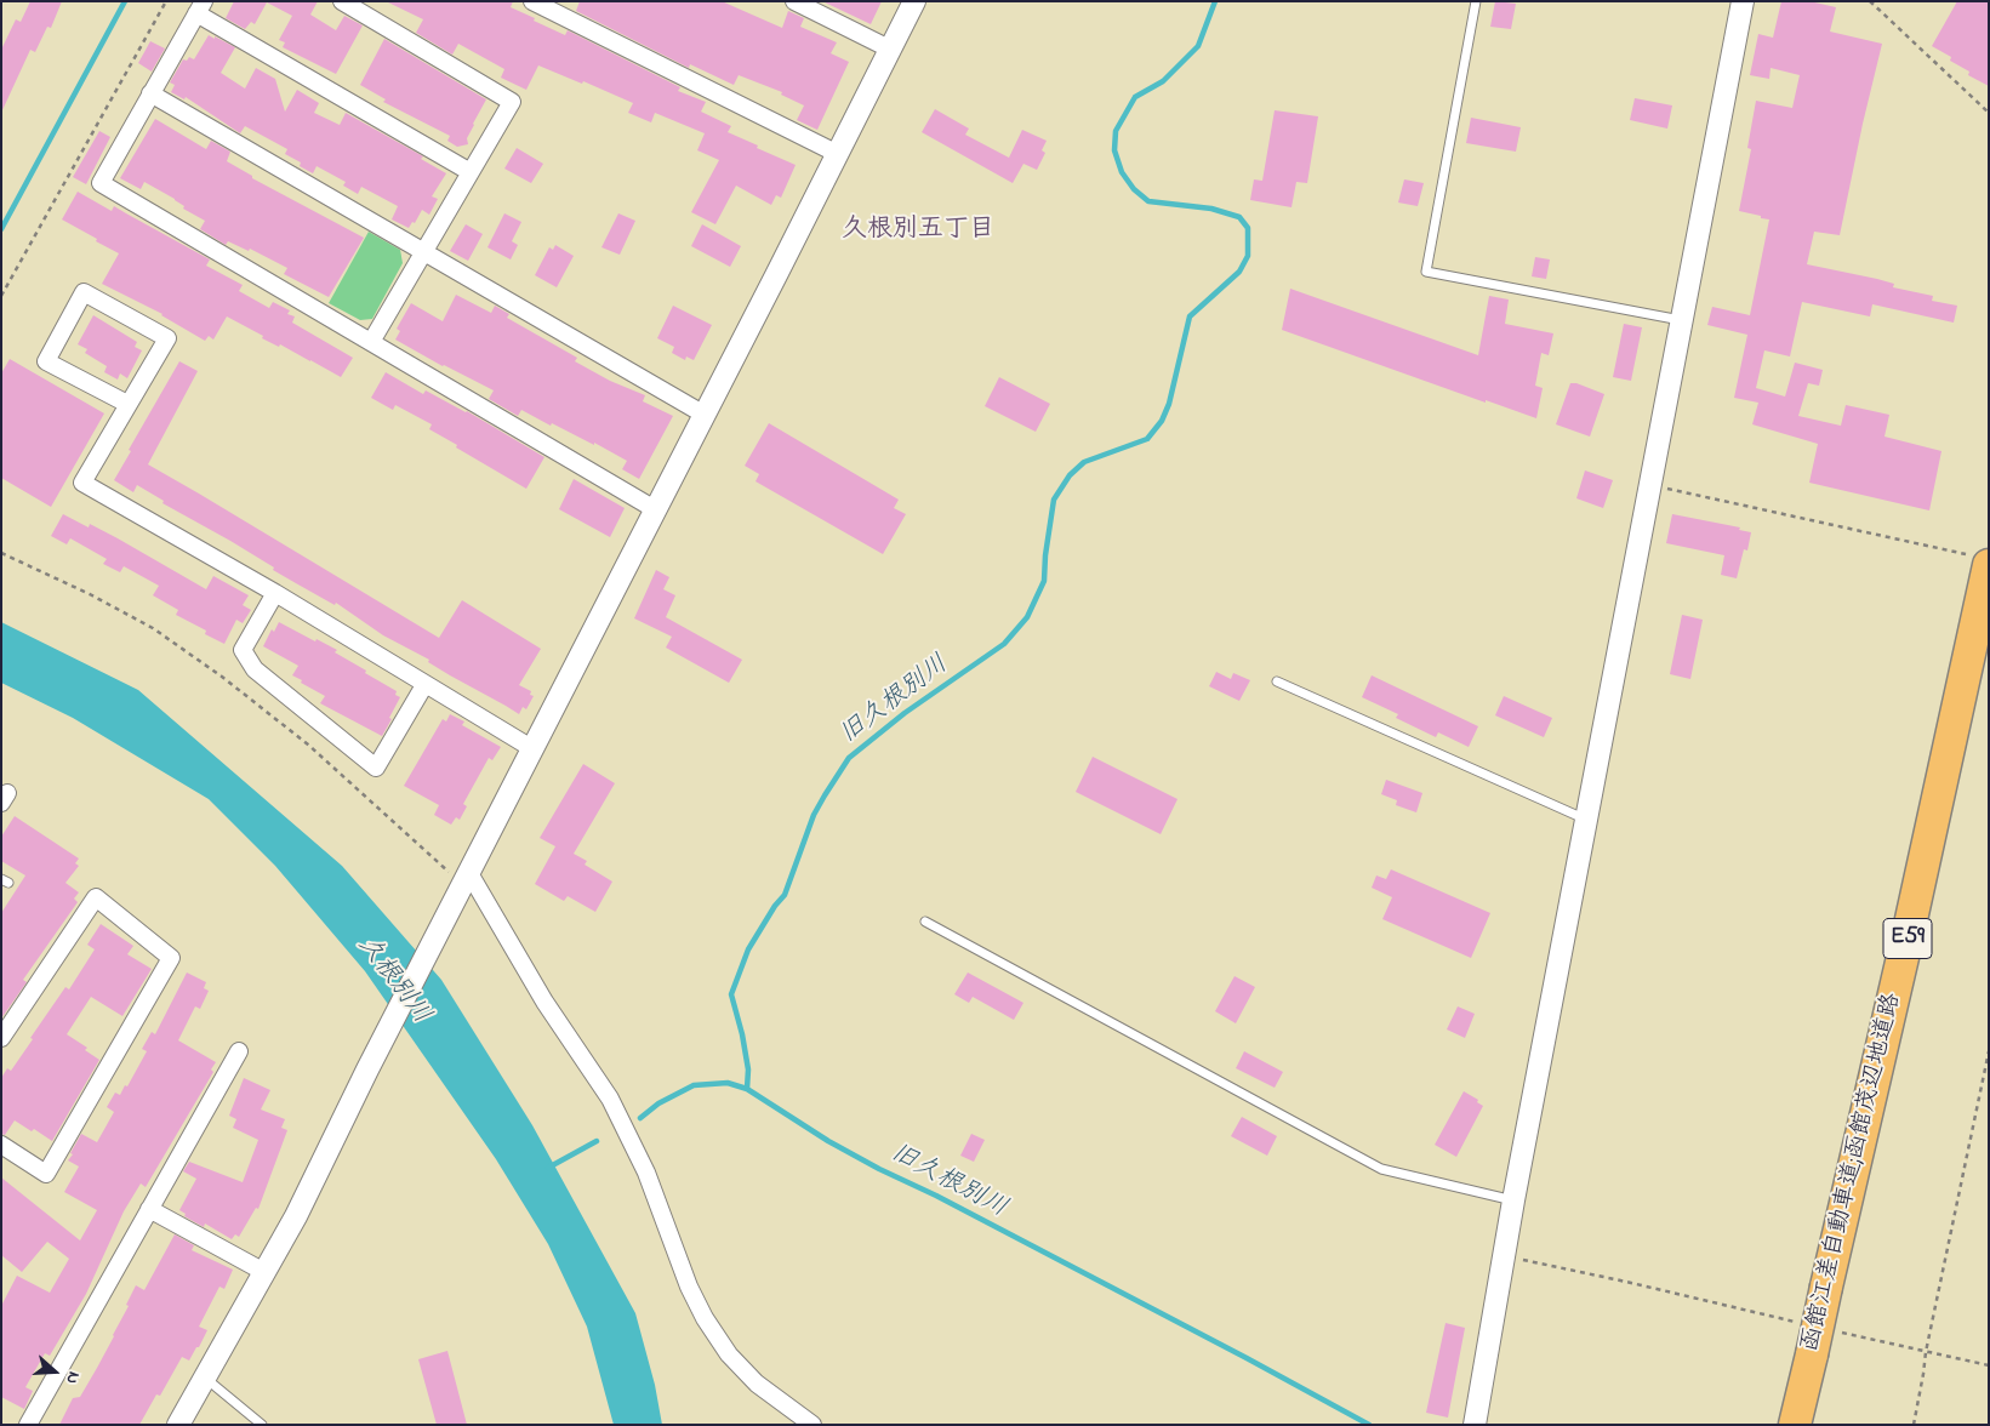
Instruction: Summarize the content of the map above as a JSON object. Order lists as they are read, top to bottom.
{
  "streets": {
    "highway": ["E59", "函館江差自動車道;函館茂辺地道路"]
  },
  "districts": ["久根別五丁目"],
  "water": ["旧久根別川", "久根別川"],
  "north": "right"
}
